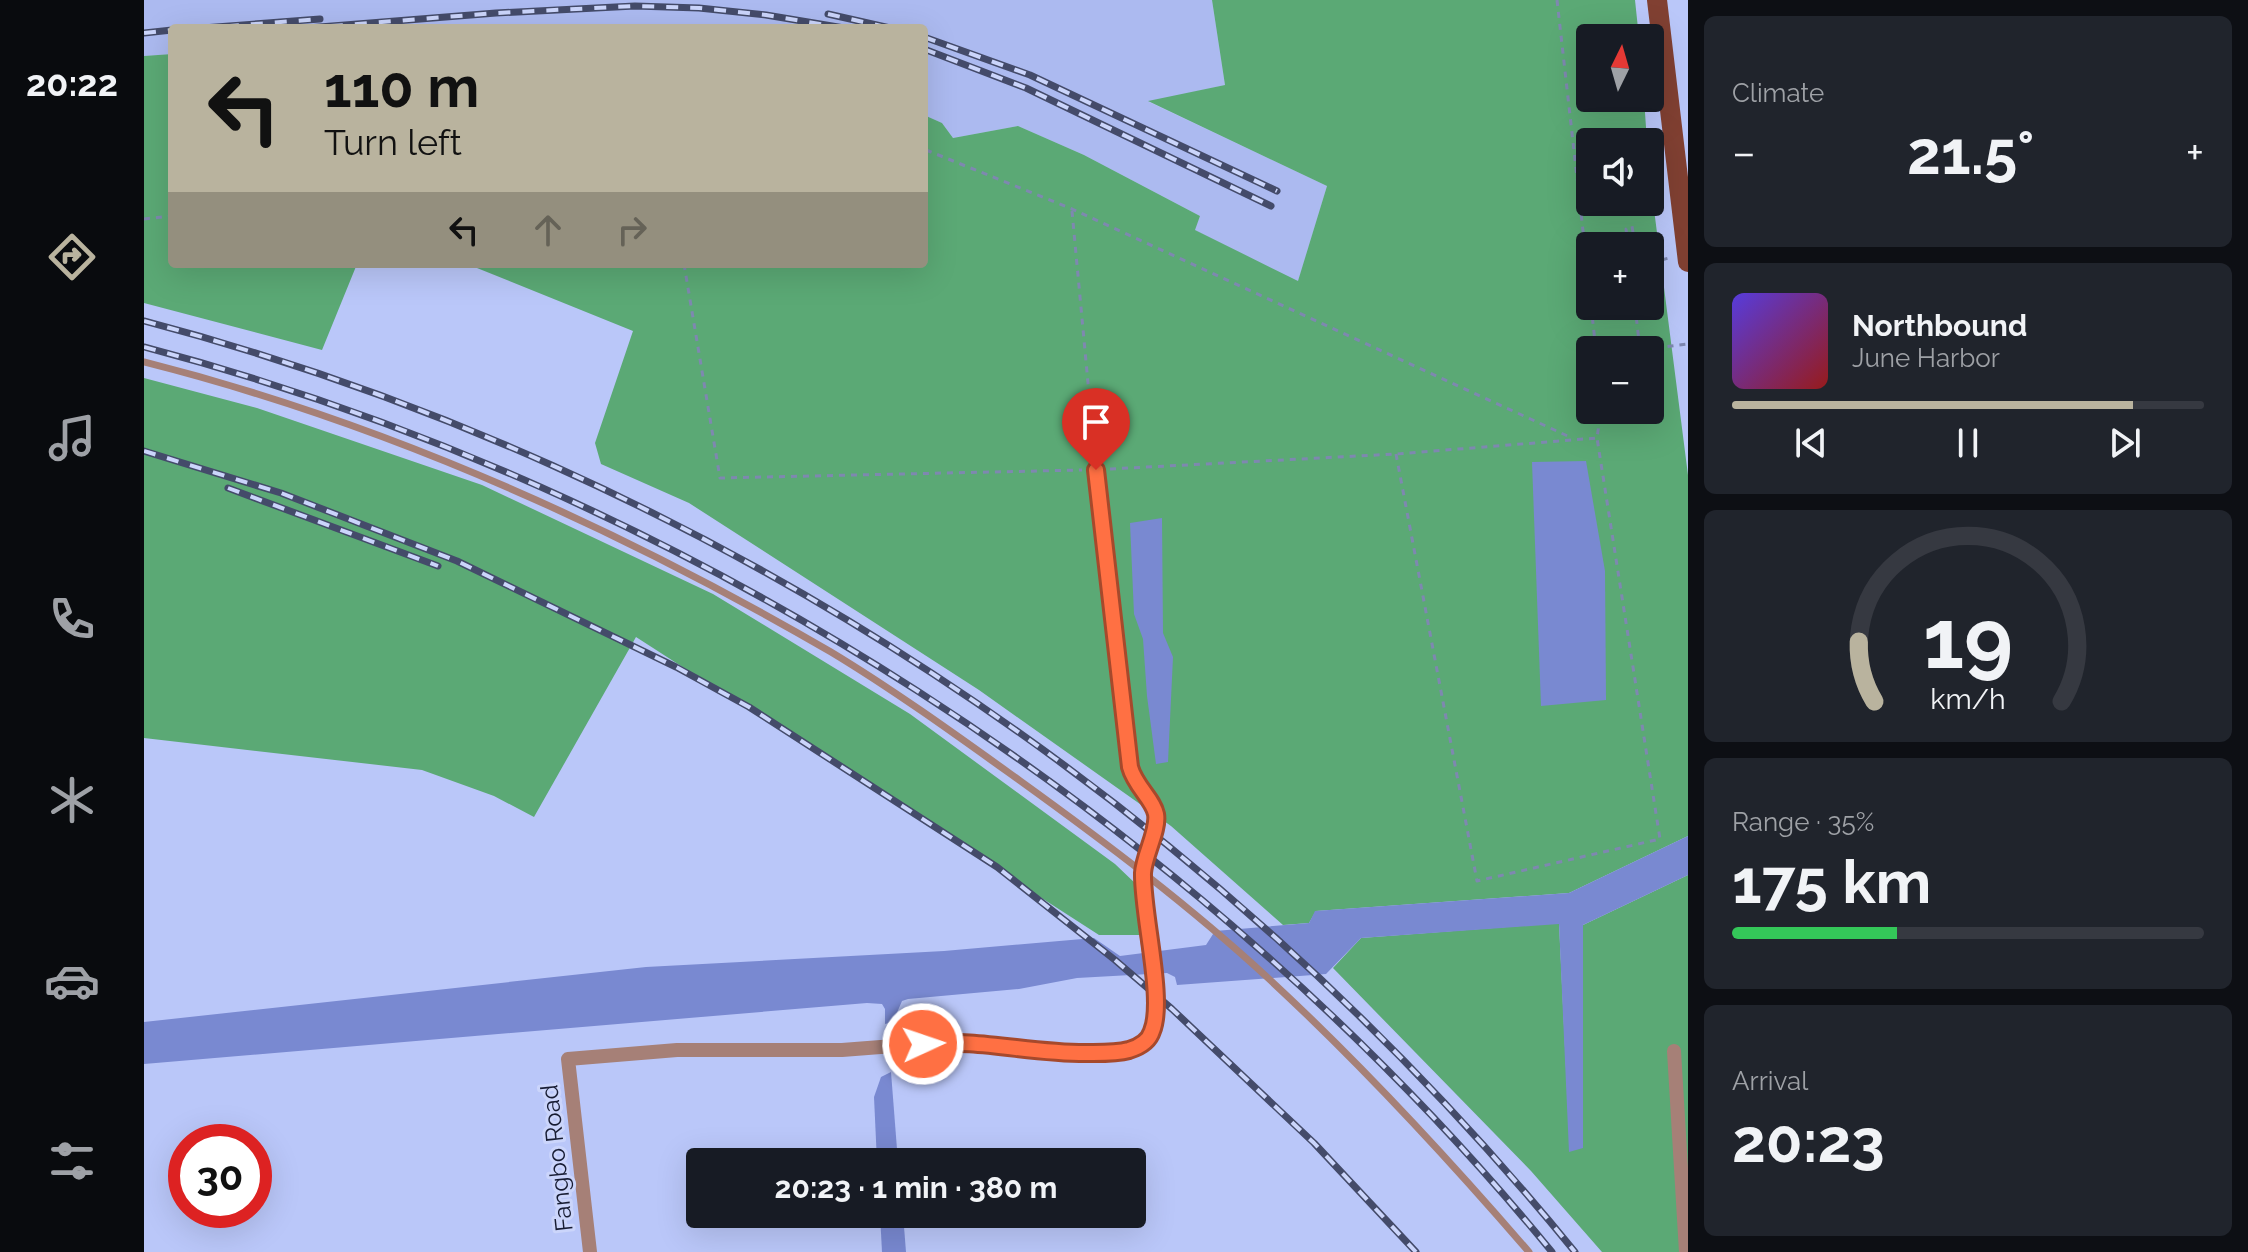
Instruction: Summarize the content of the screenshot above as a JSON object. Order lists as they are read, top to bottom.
{
  "streets": {
    "street": ["Fangbo Road"]
  },
  "north": "top",
  "page": {
    "tabs": "20:22",
    "tile": [
      "Climate",
      ["Range · 35%", "175 km"],
      ["Arrival", "20:23"]
    ],
    "map_buttons": ["+", "−"],
    "turn": ["110 m", "Turn left"],
    "heat": ["−", "21.5°", "+"],
    "song": ["Northbound", "June Harbor"],
    "limit": "30",
    "trip": "20:23 · 1 min · 380 m",
    "gauge": ["19", "km/h"]
  }
}
